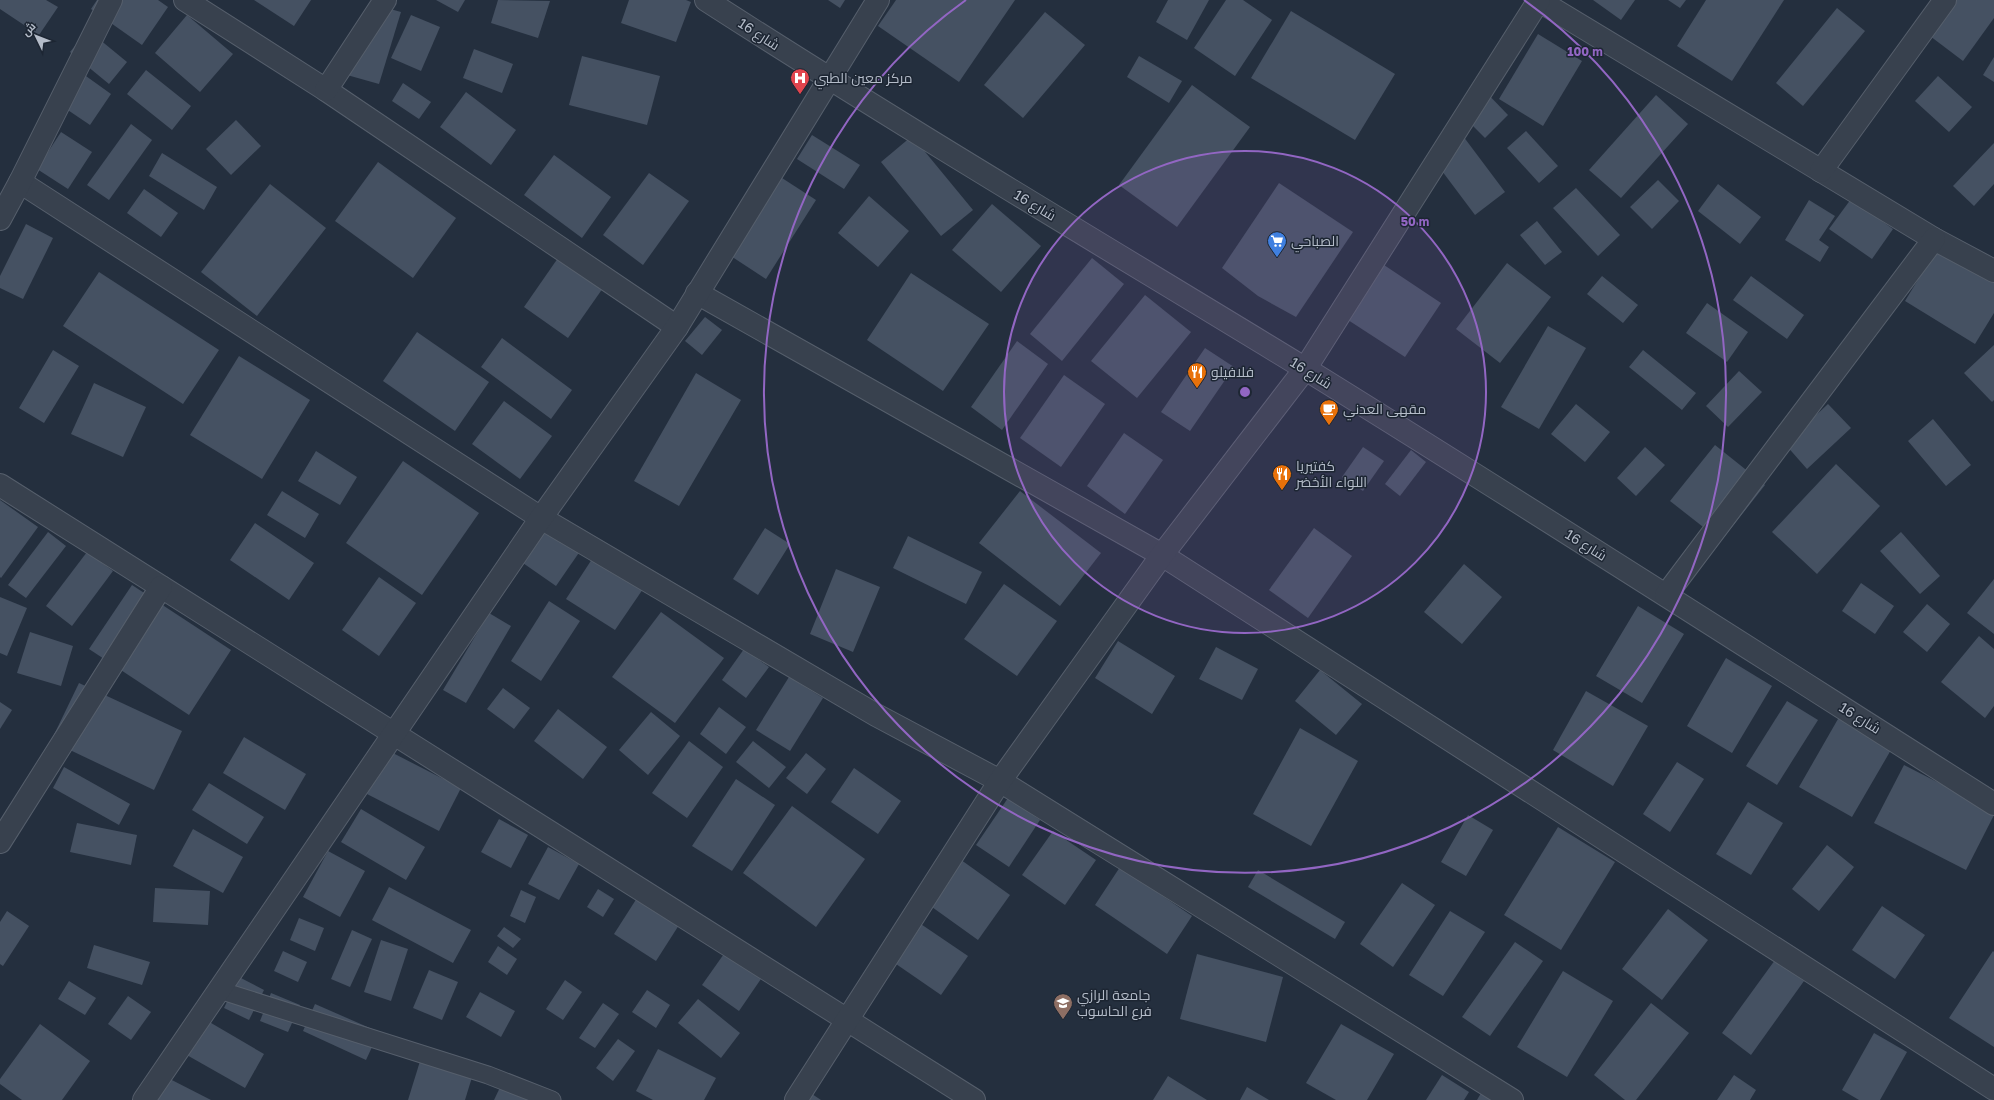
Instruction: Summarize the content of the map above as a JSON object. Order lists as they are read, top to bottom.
{
  "streets": {
    "street": ["شارع 16"]
  },
  "places": {
    "hospital": ["مركز معين الطبي"],
    "supermarket": ["الصباحي"],
    "restaurant": ["فلافيلو", "كفتيريا اللواء الأخضر"],
    "cafe": ["مقهى العدني"],
    "school or university": ["جامعة الرازي فرع الحاسوب"]
  },
  "north": "top left",
  "rings": ["100 m", "50 m"]
}
